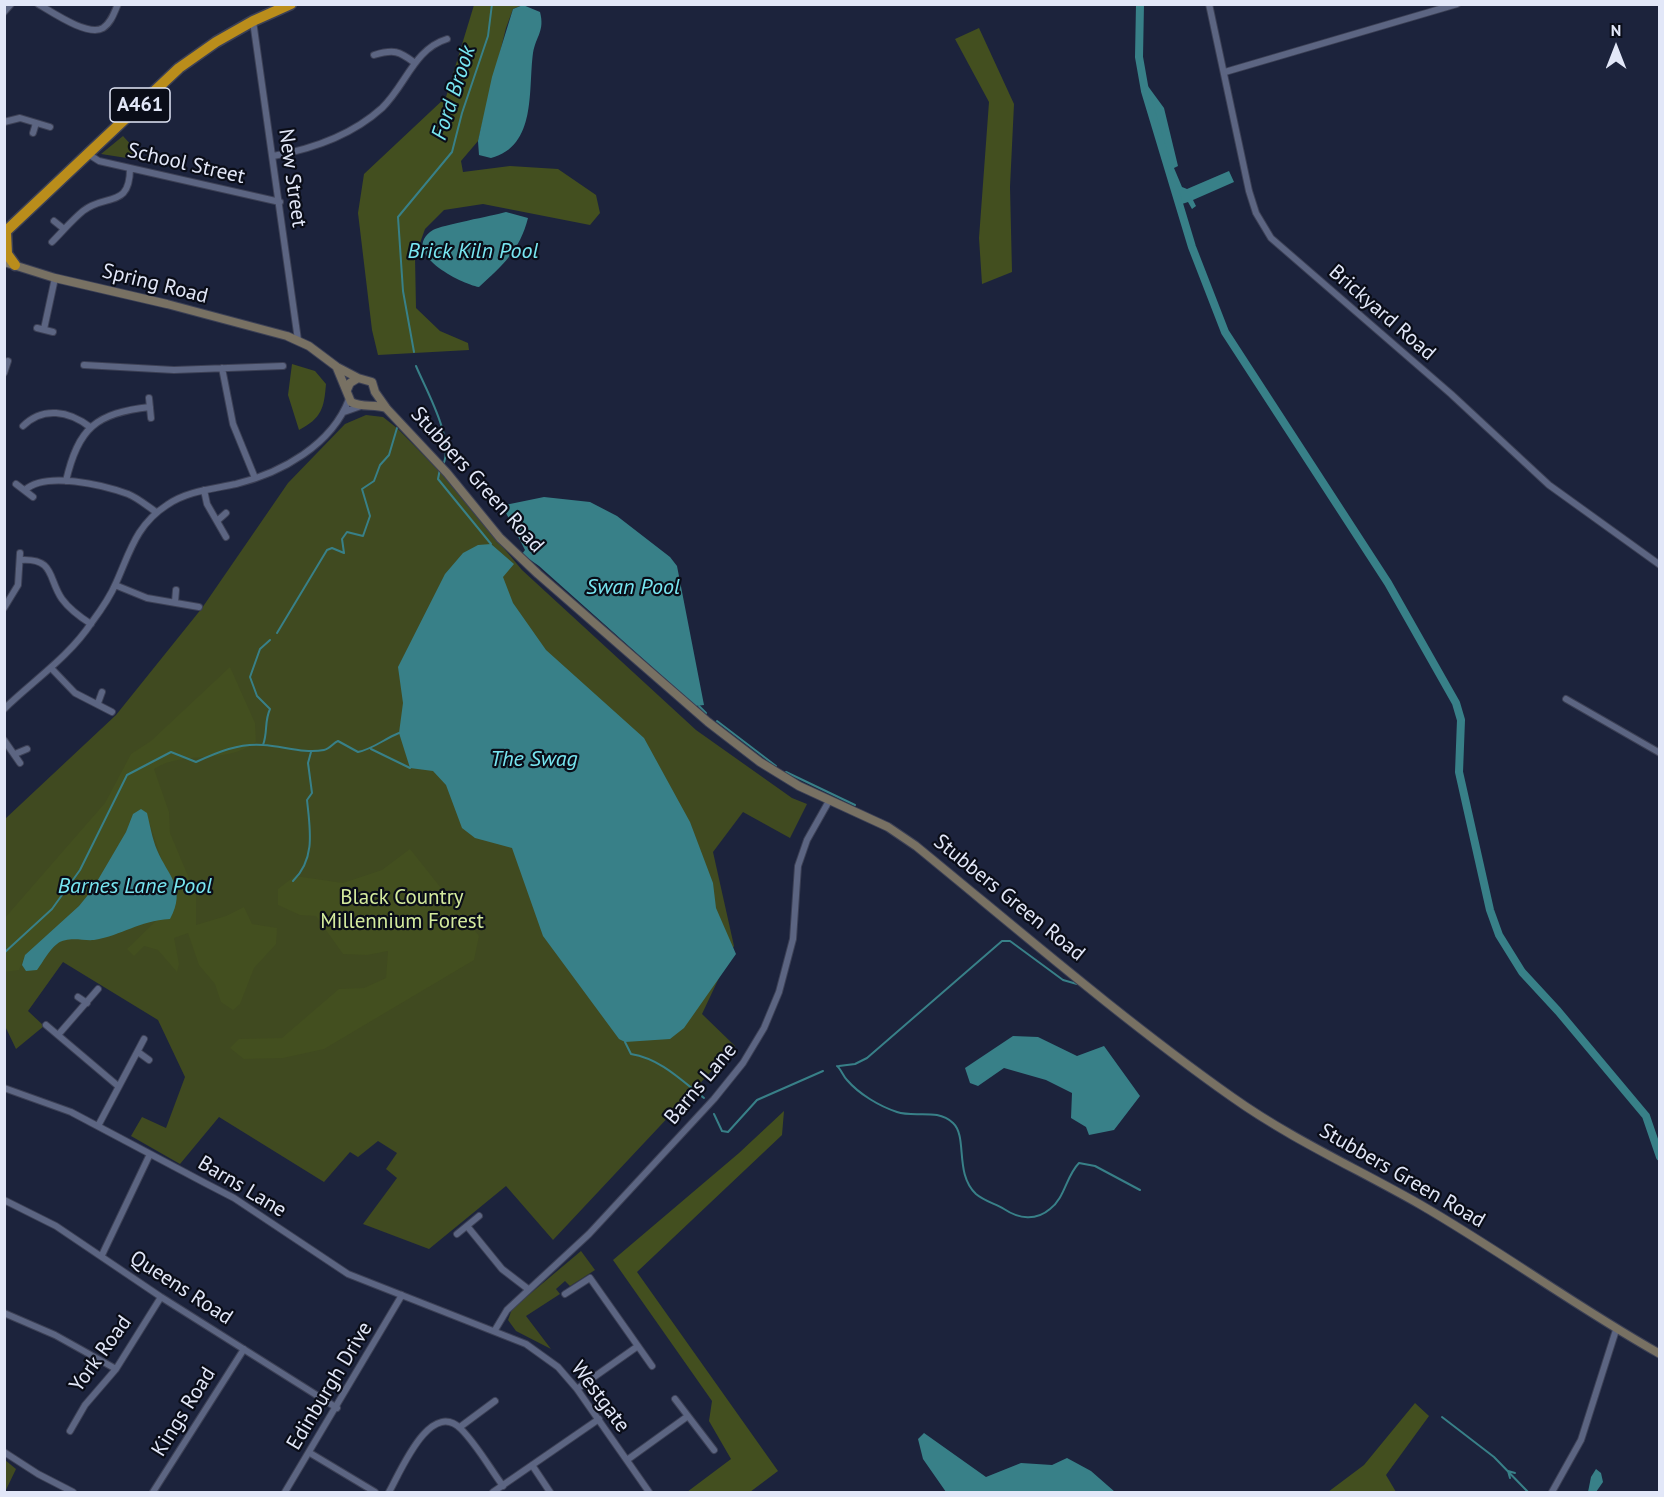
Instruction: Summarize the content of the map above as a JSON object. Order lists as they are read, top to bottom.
{
  "streets": {
    "highway": ["A461"],
    "street": [
      "School Street",
      "New Street",
      "Spring Road",
      "Brickyard Road",
      "Stubbers Green Road",
      "Barns Lane",
      "Queens Road",
      "York Road",
      "Edinburgh Drive",
      "Westgate",
      "Kings Road"
    ]
  },
  "crossings": [
    ["A461", "School Street"],
    ["A461", "New Street"],
    ["School Street", "New Street"],
    ["New Street", "Spring Road"],
    ["Stubbers Green Road", "Barns Lane"],
    ["Barns Lane", "Edinburgh Drive"],
    ["Barns Lane", "Westgate"],
    ["Queens Road", "York Road"],
    ["Queens Road", "Edinburgh Drive"],
    ["Queens Road", "Kings Road"]
  ],
  "water": [
    "Ford Brook",
    "Brick Kiln Pool",
    "Swan Pool",
    "The Swag",
    "Barnes Lane Pool"
  ],
  "parks": ["Black Country Millennium Forest"],
  "north": "top"
}
